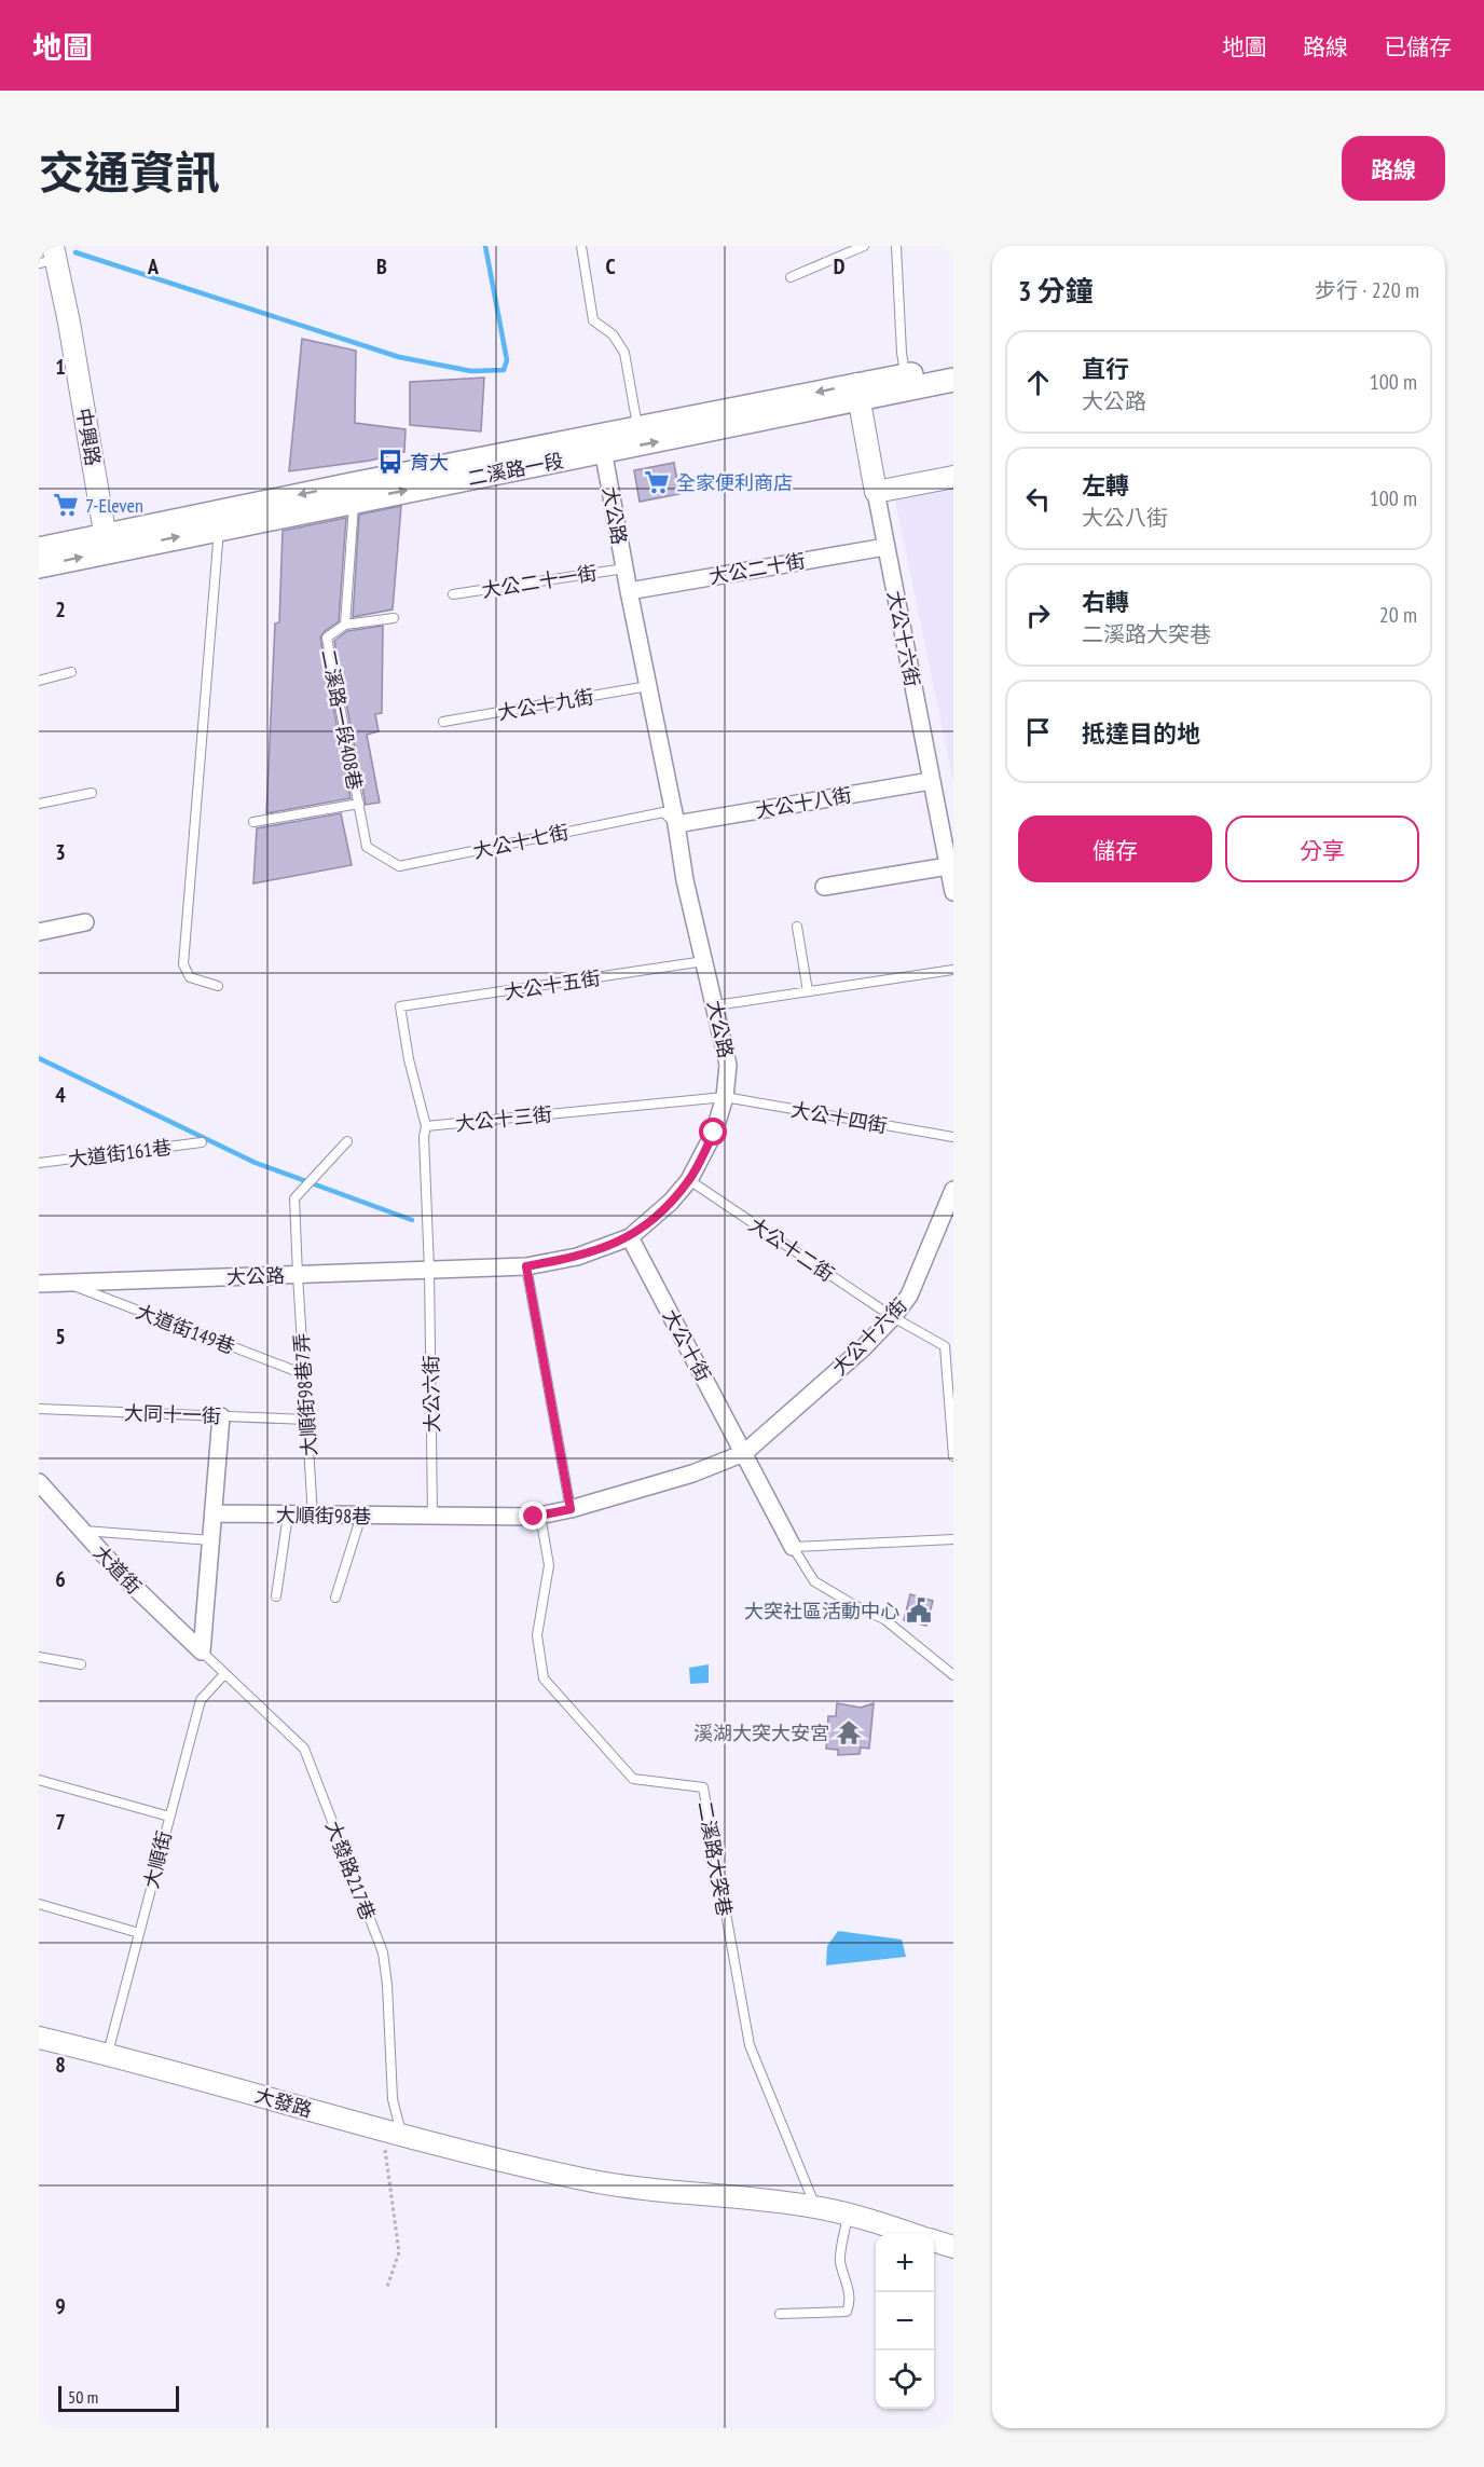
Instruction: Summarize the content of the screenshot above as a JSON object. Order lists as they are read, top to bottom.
{
  "streets": {
    "main road": ["二溪路一段"],
    "street": [
      "中興路",
      "大公路",
      "大公二十街",
      "大公十六街",
      "大公十八街",
      "大公十街",
      "大順街98巷",
      "大道街",
      "大發路"
    ],
    "lane": [
      "大公二十一街",
      "大公十九街",
      "二溪路一段408巷",
      "大公十七街",
      "大公十五街",
      "大公十四街",
      "大公十三街",
      "大道街161巷",
      "大公十二街",
      "大道街149巷",
      "大公六街",
      "大順街98巷7弄",
      "大同十一街",
      "二溪路大突巷",
      "大順街",
      "大發路217巷"
    ]
  },
  "crossings": [
    ["中興路", "二溪路一段"],
    ["二溪路一段", "大公路"],
    ["二溪路一段", "大公十六街"],
    ["二溪路一段", "二溪路一段408巷"],
    ["大公路", "大公二十街"],
    ["大公路", "大公二十一街"],
    ["大公路", "大公十九街"],
    ["大公路", "大公十八街"],
    ["大公路", "大公十七街"],
    ["大公路", "大公十五街"],
    ["大公路", "大公十四街"],
    ["大公路", "大公十三街"],
    ["大公路", "大公十二街"],
    ["大公路", "大道街149巷"],
    ["大公路", "大公十街"],
    ["大公路", "大公六街"],
    ["大公路", "大順街98巷7弄"],
    ["大公二十街", "大公十六街"],
    ["大公十六街", "大公十八街"],
    ["大公十六街", "大公十二街"],
    ["大公十六街", "大公十街"],
    ["二溪路一段408巷", "大公十七街"],
    ["大公十八街", "大公十七街"],
    ["大公十五街", "大公十三街"],
    ["大公十四街", "大公十三街"],
    ["大公十三街", "大公六街"],
    ["大道街149巷", "大順街98巷7弄"],
    ["大公六街", "大順街98巷"],
    ["大順街98巷7弄", "大同十一街"],
    ["大順街98巷7弄", "大順街98巷"],
    ["大道街", "大發路217巷"],
    ["二溪路大突巷", "大發路"],
    ["大順街", "大發路217巷"],
    ["大順街", "大發路"],
    ["大發路217巷", "大發路"]
  ],
  "places": {
    "bus stop": ["育大"],
    "supermarket": ["全家便利商店", "7-Eleven"],
    "public building": ["大突社區活動中心"],
    "temple": ["溪湖大突大安宮"]
  },
  "scale_bar": "50 m",
  "page": {
    "header": "地圖",
    "nav": ["地圖", "路線", "已儲存"],
    "title": "交通資訊",
    "buttons": [
      "路線",
      ["儲存", "分享"]
    ],
    "heading": ["3 分鐘", "步行 · 220 m"],
    "list": [
      ["直行", "大公路", "100 m"],
      ["左轉", "大公八街", "100 m"],
      ["右轉", "二溪路大突巷", "20 m"],
      "抵達目的地"
    ],
    "map_buttons": ["+", "−"],
    "scale": "50 m"
  },
  "grid": {
    "columns": [
      "A",
      "B",
      "C",
      "D"
    ],
    "rows": [
      "1",
      "2",
      "3",
      "4",
      "5",
      "6",
      "7",
      "8",
      "9"
    ]
  }
}
